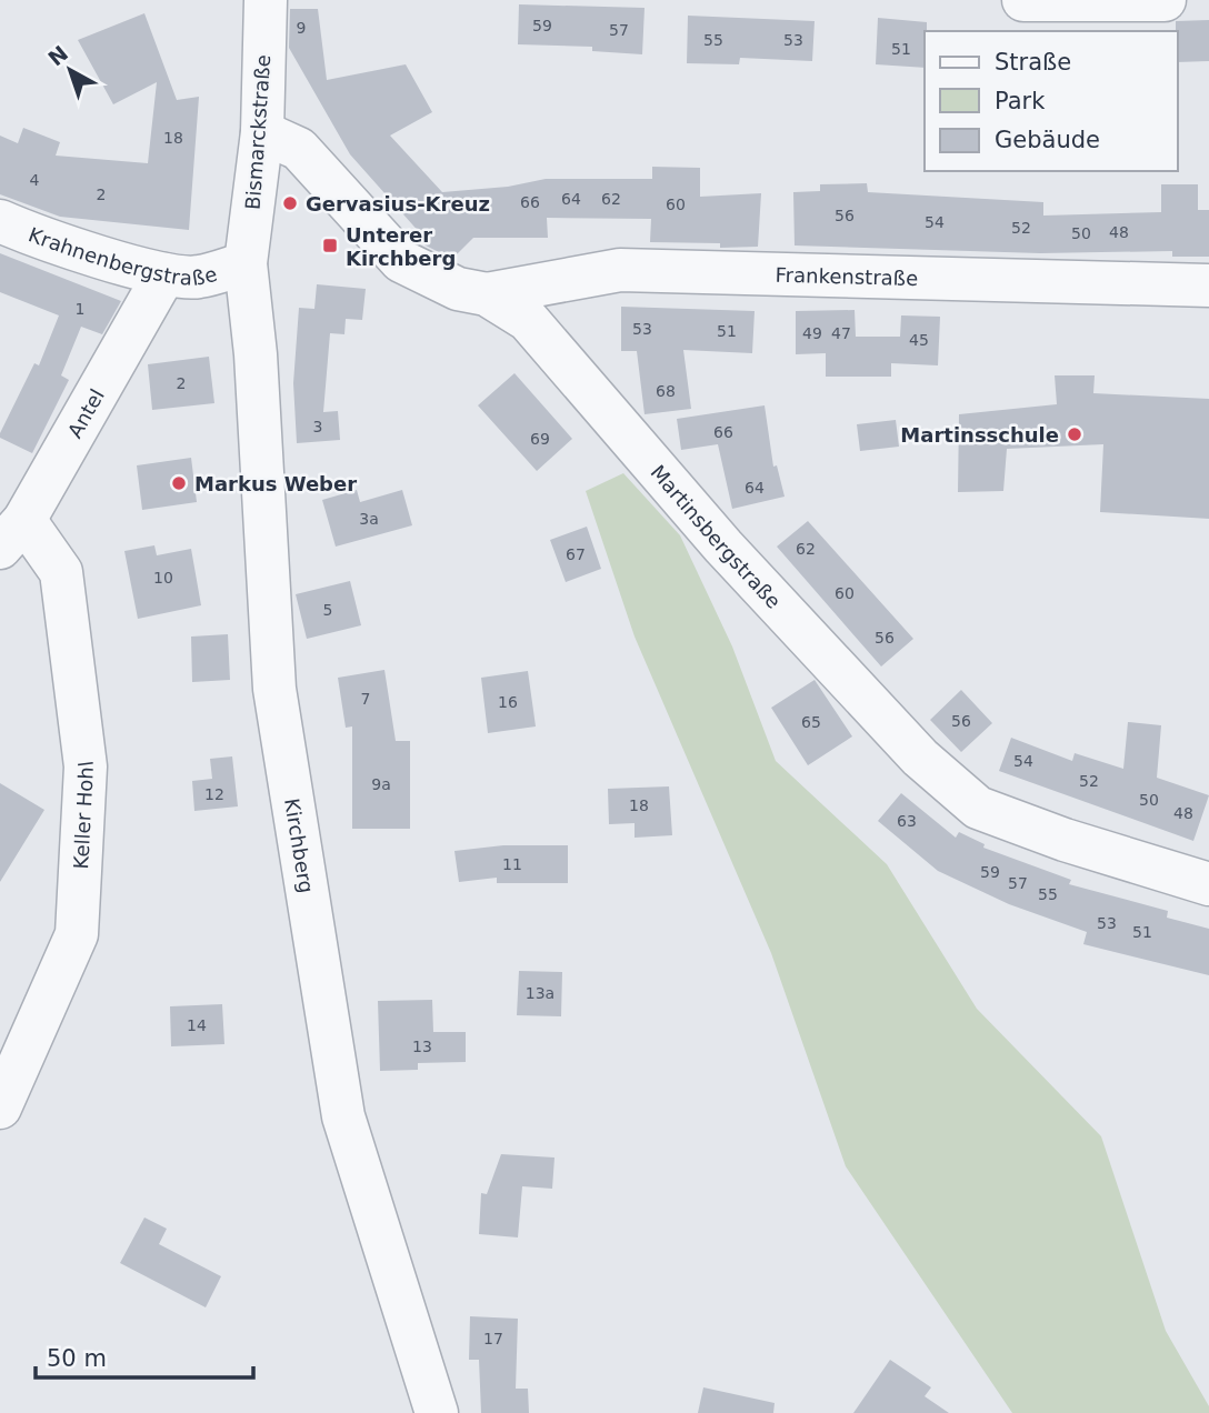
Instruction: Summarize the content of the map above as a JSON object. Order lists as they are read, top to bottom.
{
  "streets": {
    "street": [
      "Bismarckstraße",
      "Krahnenbergstraße",
      "Frankenstraße",
      "Antel",
      "Martinsbergstraße",
      "Keller Hohl",
      "Kirchberg"
    ]
  },
  "crossings": [
    ["Bismarckstraße", "Krahnenbergstraße"],
    ["Bismarckstraße", "Martinsbergstraße"],
    ["Bismarckstraße", "Kirchberg"],
    ["Krahnenbergstraße", "Antel"],
    ["Krahnenbergstraße", "Kirchberg"],
    ["Frankenstraße", "Martinsbergstraße"],
    ["Antel", "Keller Hohl"]
  ],
  "places": {
    "other": ["Gervasius-Kreuz", "Martinsschule", "Markus Weber"],
    "transit": ["Unterer Kirchberg"]
  },
  "house_numbers": [
    "59",
    "9",
    "57",
    "55",
    "53",
    "51",
    "18",
    "4",
    "2",
    "64",
    "62",
    "66",
    "60",
    "56",
    "54",
    "52",
    "48",
    "50",
    "1",
    "53",
    "51",
    "49",
    "47",
    "45",
    "2",
    "68",
    "3",
    "66",
    "69",
    "64",
    "3a",
    "62",
    "67",
    "10",
    "60",
    "5",
    "56",
    "7",
    "16",
    "56",
    "65",
    "54",
    "52",
    "9a",
    "12",
    "50",
    "18",
    "48",
    "63",
    "11",
    "59",
    "57",
    "55",
    "53",
    "51",
    "13a",
    "14",
    "13",
    "17"
  ],
  "legend": ["Straße", "Park", "Gebäude"],
  "scale_bar": "50 m",
  "north": "top left"
}
